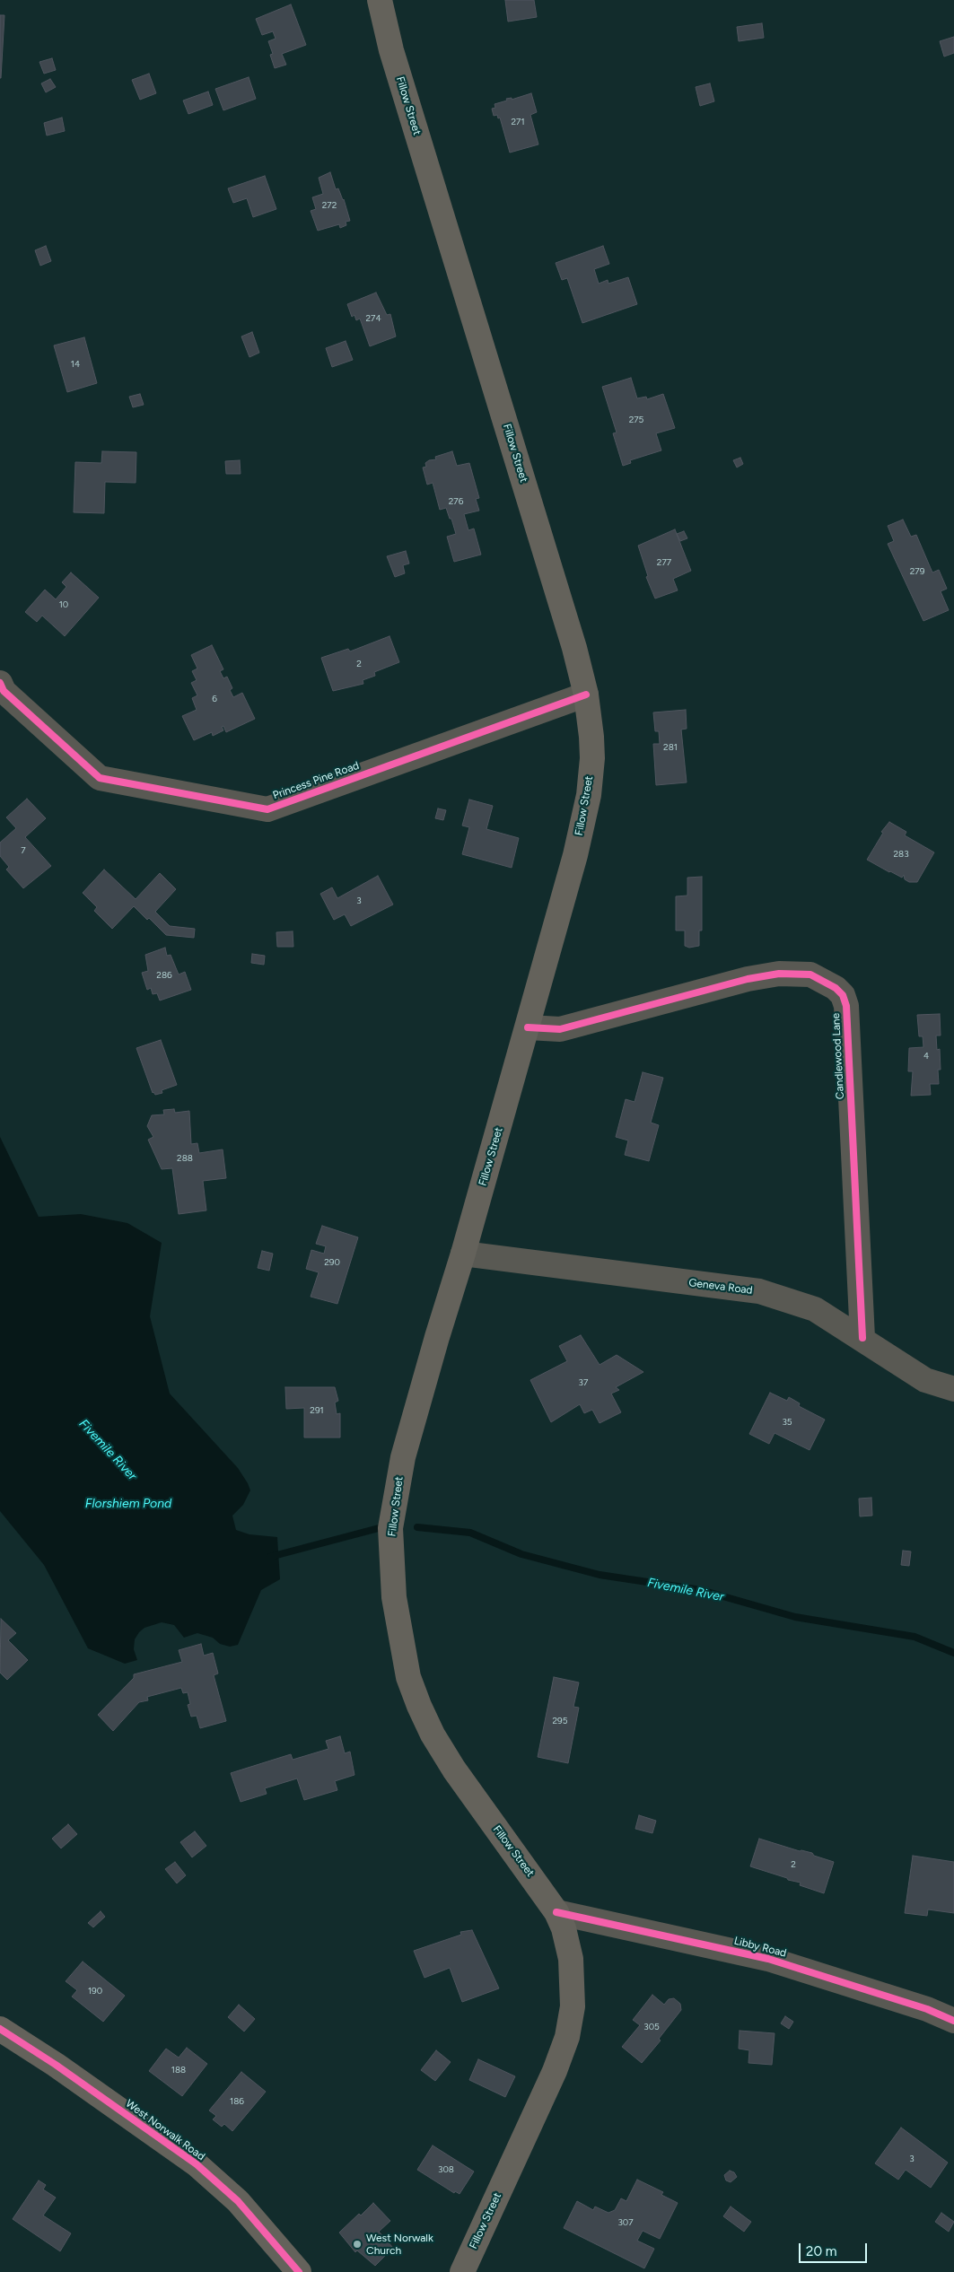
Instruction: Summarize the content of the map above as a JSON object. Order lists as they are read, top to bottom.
{
  "streets": {
    "main road": ["Fillow Street", "West Norwalk Road"],
    "street": [
      "Princess Pine Road",
      "Candlewood Lane",
      "Geneva Road",
      "Libby Road"
    ]
  },
  "crossings": [
    ["Fillow Street", "Princess Pine Road"],
    ["Fillow Street", "Candlewood Lane"],
    ["Fillow Street", "Geneva Road"],
    ["Fillow Street", "Libby Road"],
    ["Candlewood Lane", "Geneva Road"]
  ],
  "water": ["Fivemile River", "Florshiem Pond"],
  "places": ["West Norwalk Church"],
  "house_numbers": [
    "271",
    "272",
    "274",
    "14",
    "275",
    "276",
    "277",
    "279",
    "10",
    "2",
    "6",
    "281",
    "7",
    "283",
    "3",
    "286",
    "4",
    "288",
    "290",
    "37",
    "291",
    "35",
    "295",
    "2",
    "190",
    "305",
    "188",
    "186",
    "3",
    "308",
    "307"
  ],
  "scale_bar": "20 m"
}
